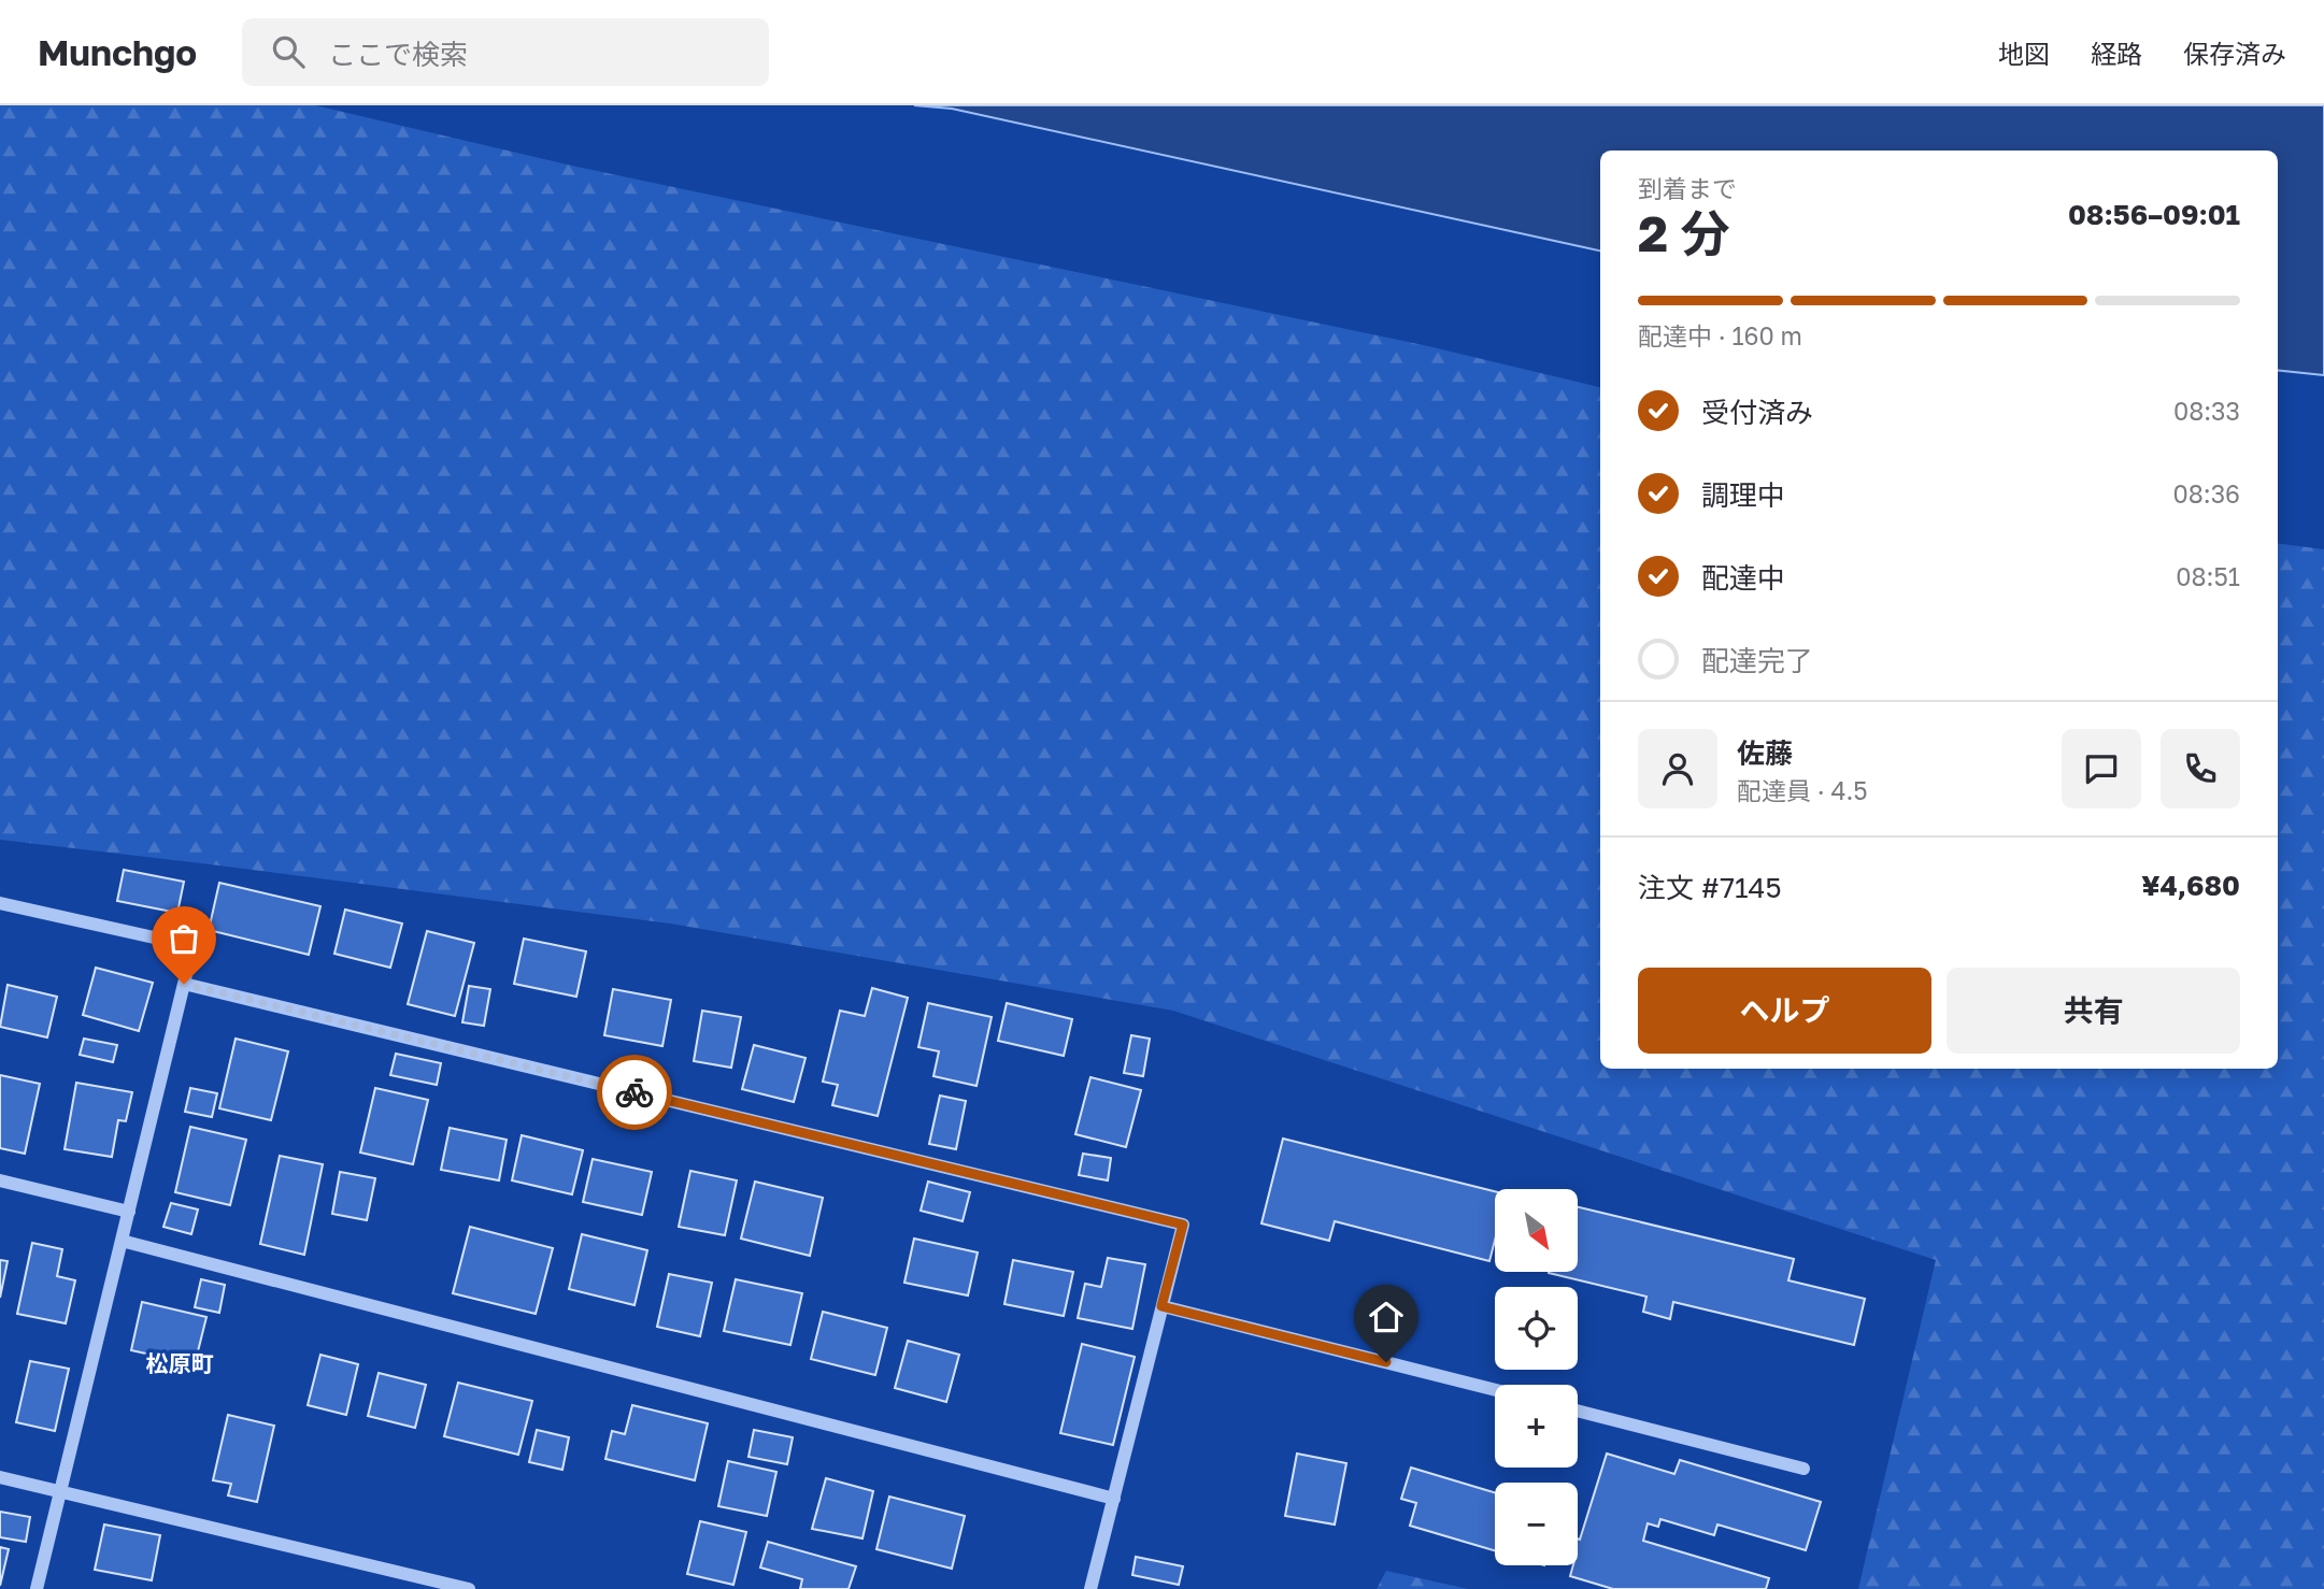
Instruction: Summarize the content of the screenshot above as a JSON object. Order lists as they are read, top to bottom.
{
  "districts": ["松原町"],
  "north": "bottom right",
  "page": {
    "header": "Munchgo",
    "search": "ここで検索",
    "nav": ["地図", "経路", "保存済み"],
    "heading": ["2 分", "到着まで", "08:56–09:01"],
    "panel": [
      "佐藤",
      "配達員 · 4.5",
      "注文 #7145",
      "¥4,680"
    ],
    "bar": "配達中 · 160 m",
    "list": [
      ["受付済み", "08:33"],
      ["調理中", "08:36"],
      ["配達中", "08:51"],
      "配達完了"
    ],
    "buttons": ["ヘルプ", "共有"],
    "map_buttons": ["+", "−"]
  }
}
